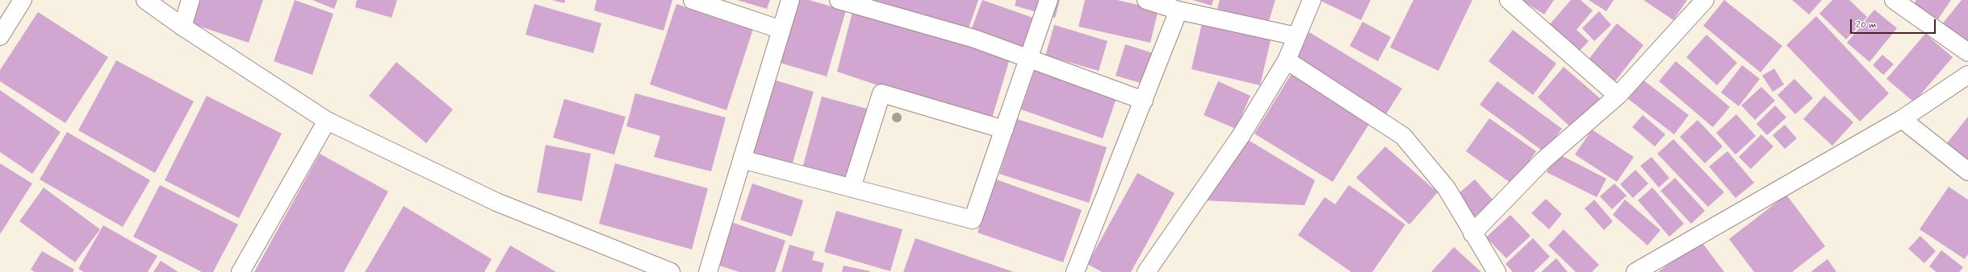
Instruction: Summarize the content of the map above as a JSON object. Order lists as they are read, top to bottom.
{
  "scale_bar": "20 m"
}
